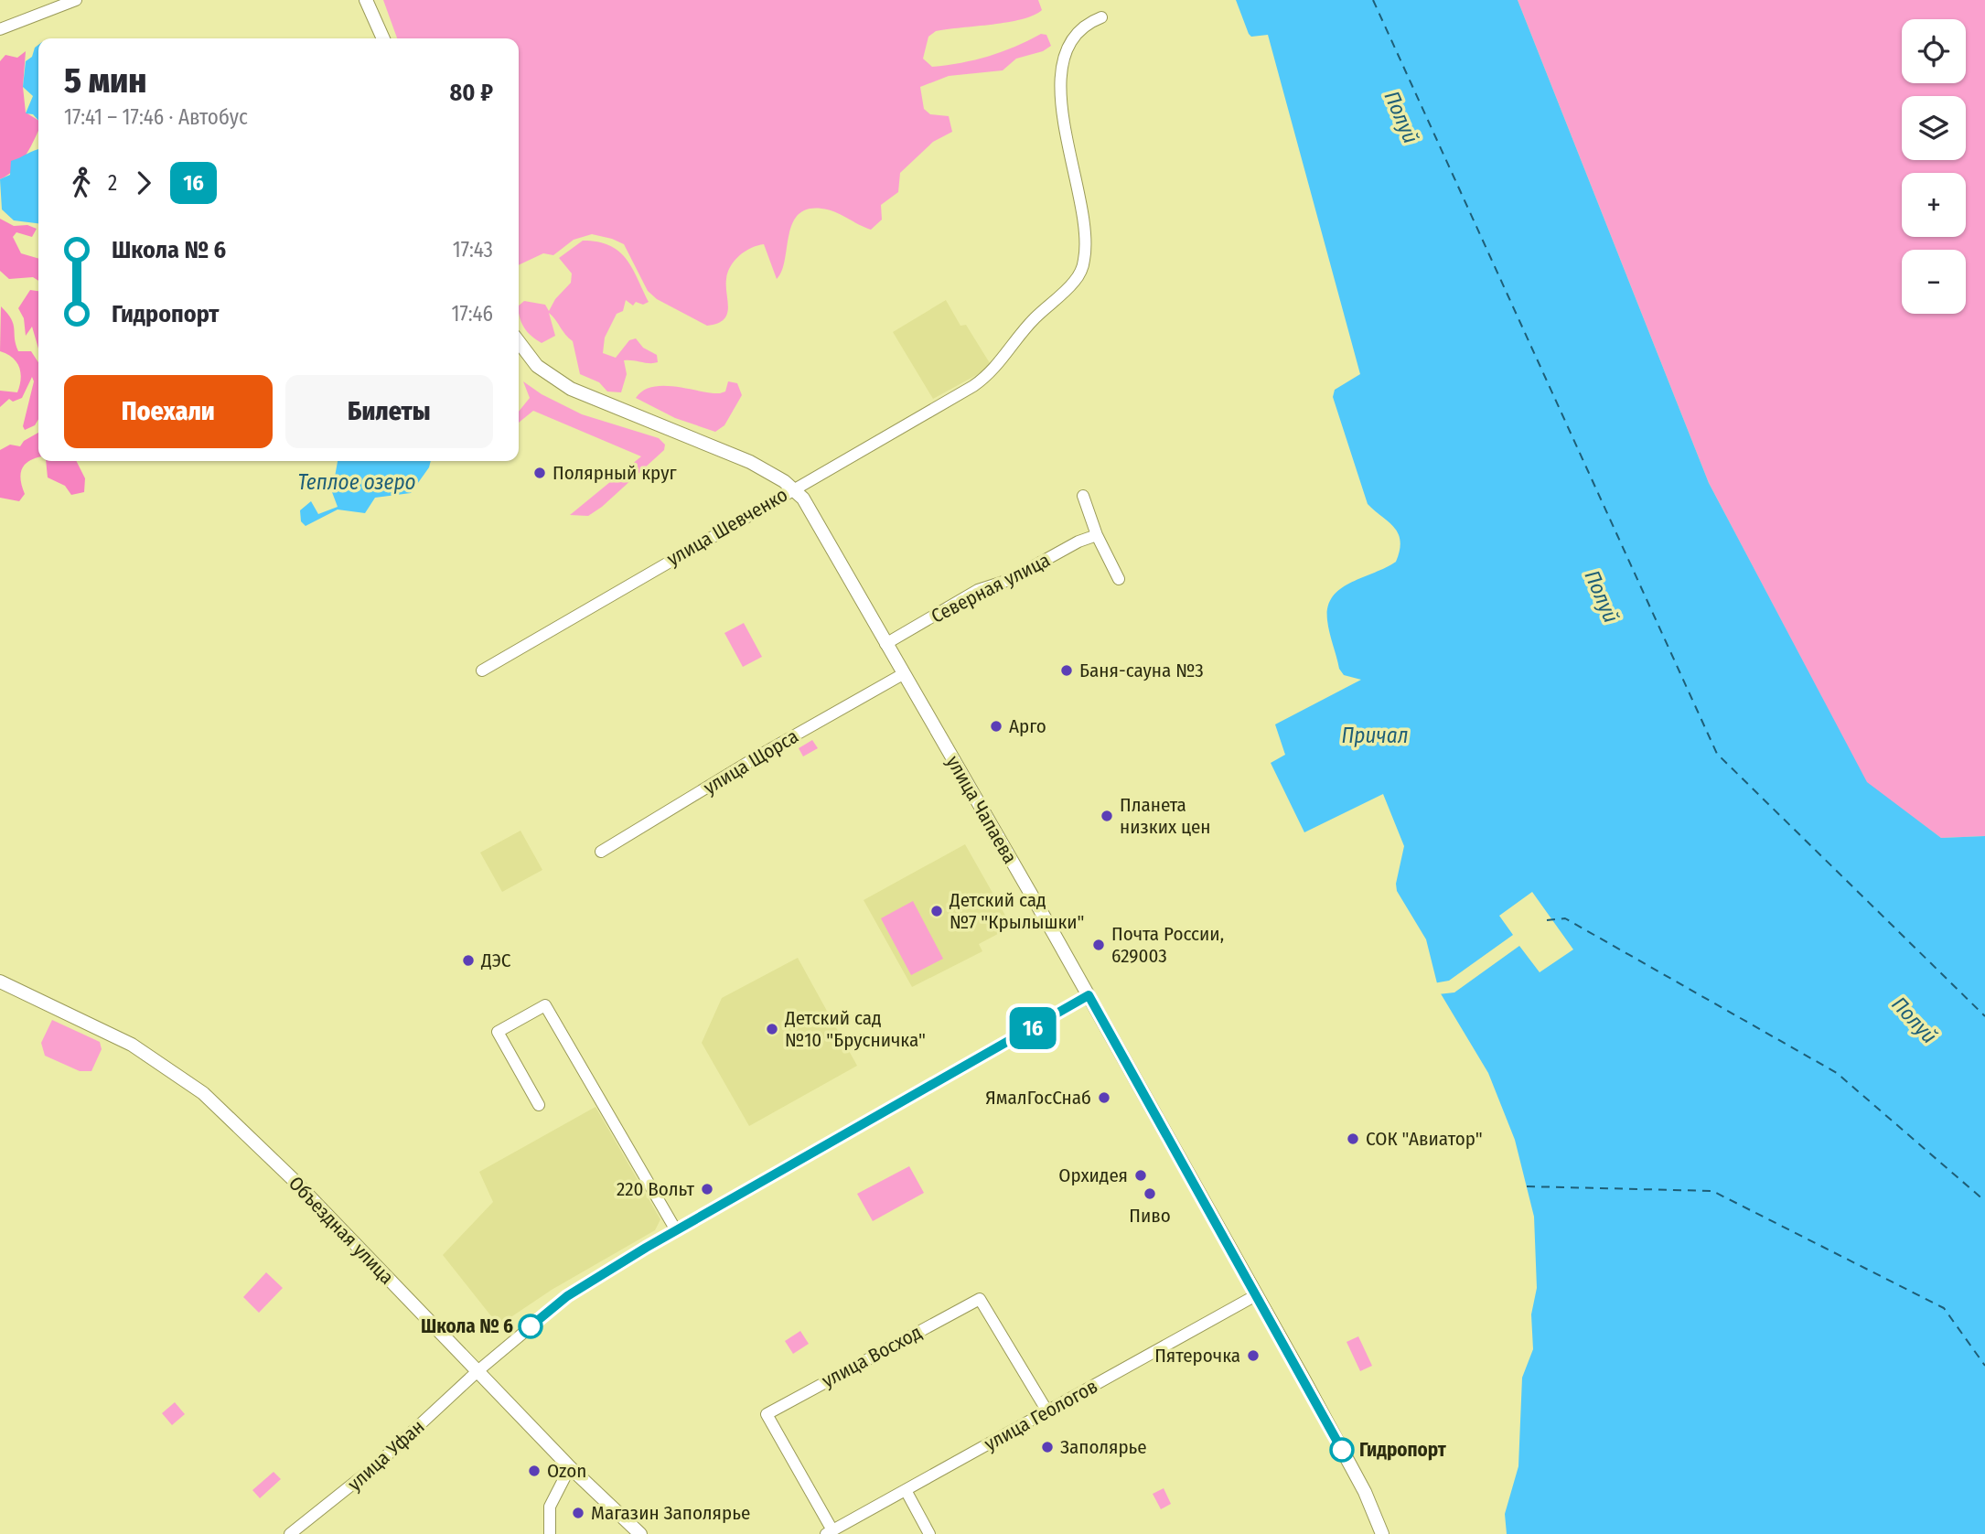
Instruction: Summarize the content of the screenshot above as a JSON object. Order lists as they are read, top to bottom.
{
  "streets": {
    "main road": ["улица Чапаева", "Объездная улица"],
    "street": [
      "улица Шевченко",
      "Северная улица",
      "улица Щорса",
      "улица Восход",
      "улица Геологов",
      "улица Уфан"
    ]
  },
  "crossings": [
    ["улица Шевченко", "улица Чапаева"],
    ["Северная улица", "улица Чапаева"],
    ["улица Щорса", "улица Чапаева"],
    ["улица Чапаева", "улица Геологов"],
    ["улица Чапаева", "улица Уфан"],
    ["Объездная улица", "улица Уфан"],
    ["улица Восход", "улица Геологов"]
  ],
  "water": ["Полуй", "Теплое озеро", "Причал"],
  "places": [
    "Полярный круг",
    "Баня-сауна №3",
    "Арго",
    "Планета низких цен",
    "Детский сад №7 \"Крылышки\"",
    "Почта России, 629003",
    "ДЭС",
    "Детский сад №10 \"Брусничка\"",
    "ЯмалГосСнаб",
    "СОК \"Авиатор\"",
    "Орхидея",
    "220 Вольт",
    "Пиво",
    "Школа № 6",
    "Пятерочка",
    "Заполярье",
    "Гидропорт",
    "Ozon",
    "Магазин Заполярье"
  ],
  "lines": ["bus line 16"],
  "page": {
    "on_map": "16",
    "map_buttons": ["+", "−"],
    "heading": ["5 мин", "17:41 – 17:46 · Автобус", "80 ₽"],
    "legs": ["2", "16"],
    "list": [
      {
        "name": "Школа № 6",
        "value": "17:43"
      },
      {
        "name": "Гидропорт",
        "value": "17:46"
      }
    ],
    "buttons": ["Поехали", "Билеты"]
  }
}
